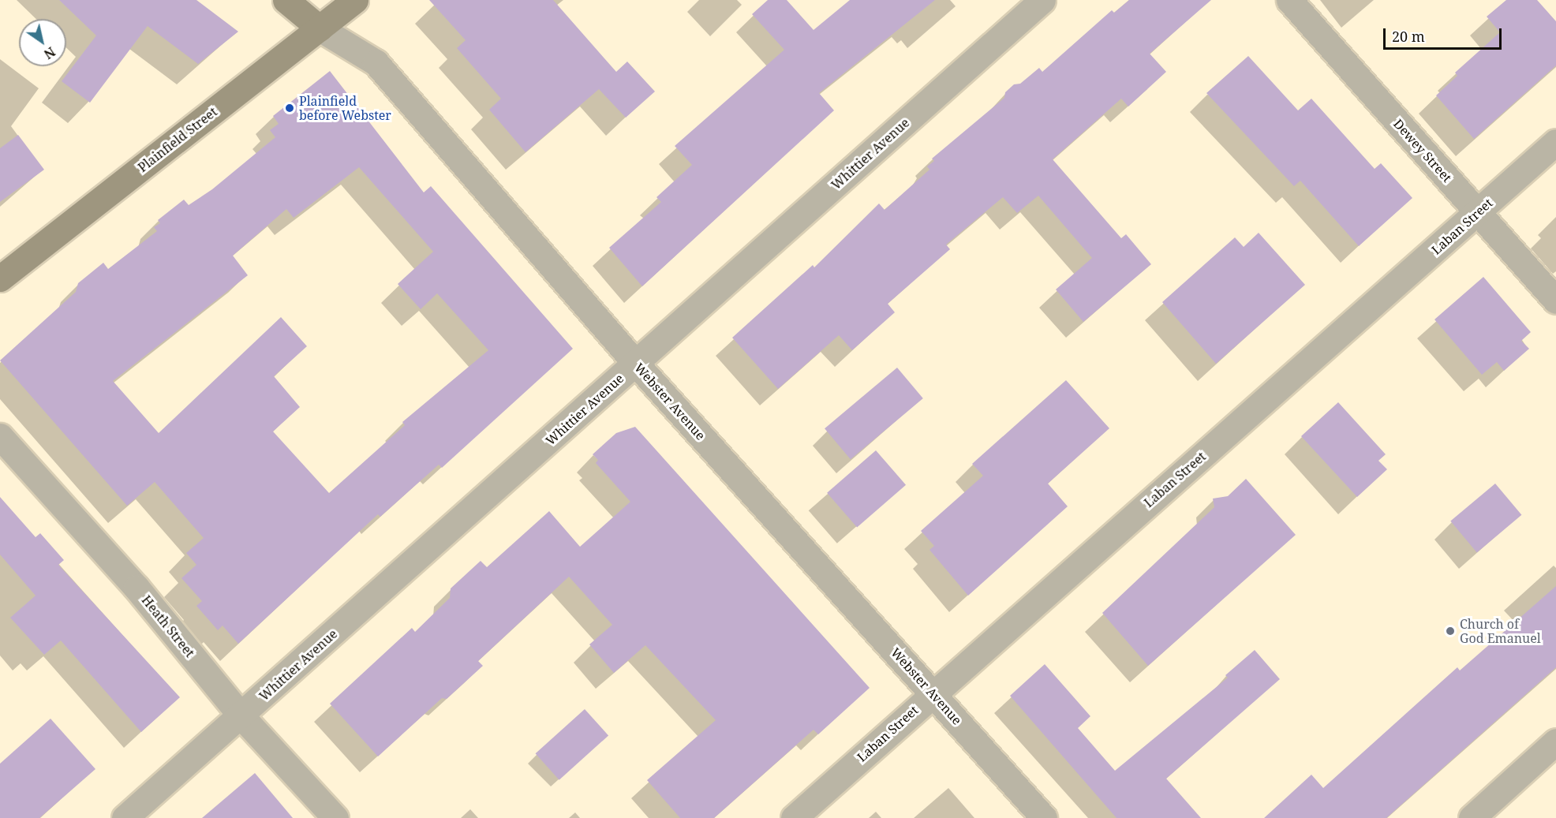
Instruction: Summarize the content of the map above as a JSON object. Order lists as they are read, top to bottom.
{
  "streets": {
    "main road": ["Plainfield Street", "Webster Avenue"],
    "street": [
      "Dewey Street",
      "Whittier Avenue",
      "Laban Street",
      "Heath Street"
    ]
  },
  "crossings": [
    ["Plainfield Street", "Webster Avenue"],
    ["Dewey Street", "Laban Street"],
    ["Whittier Avenue", "Webster Avenue"],
    ["Whittier Avenue", "Heath Street"],
    ["Laban Street", "Webster Avenue"]
  ],
  "places": ["Plainfield before Webster", "Church of God Emanuel"],
  "scale_bar": "20 m",
  "north": "bottom right"
}
